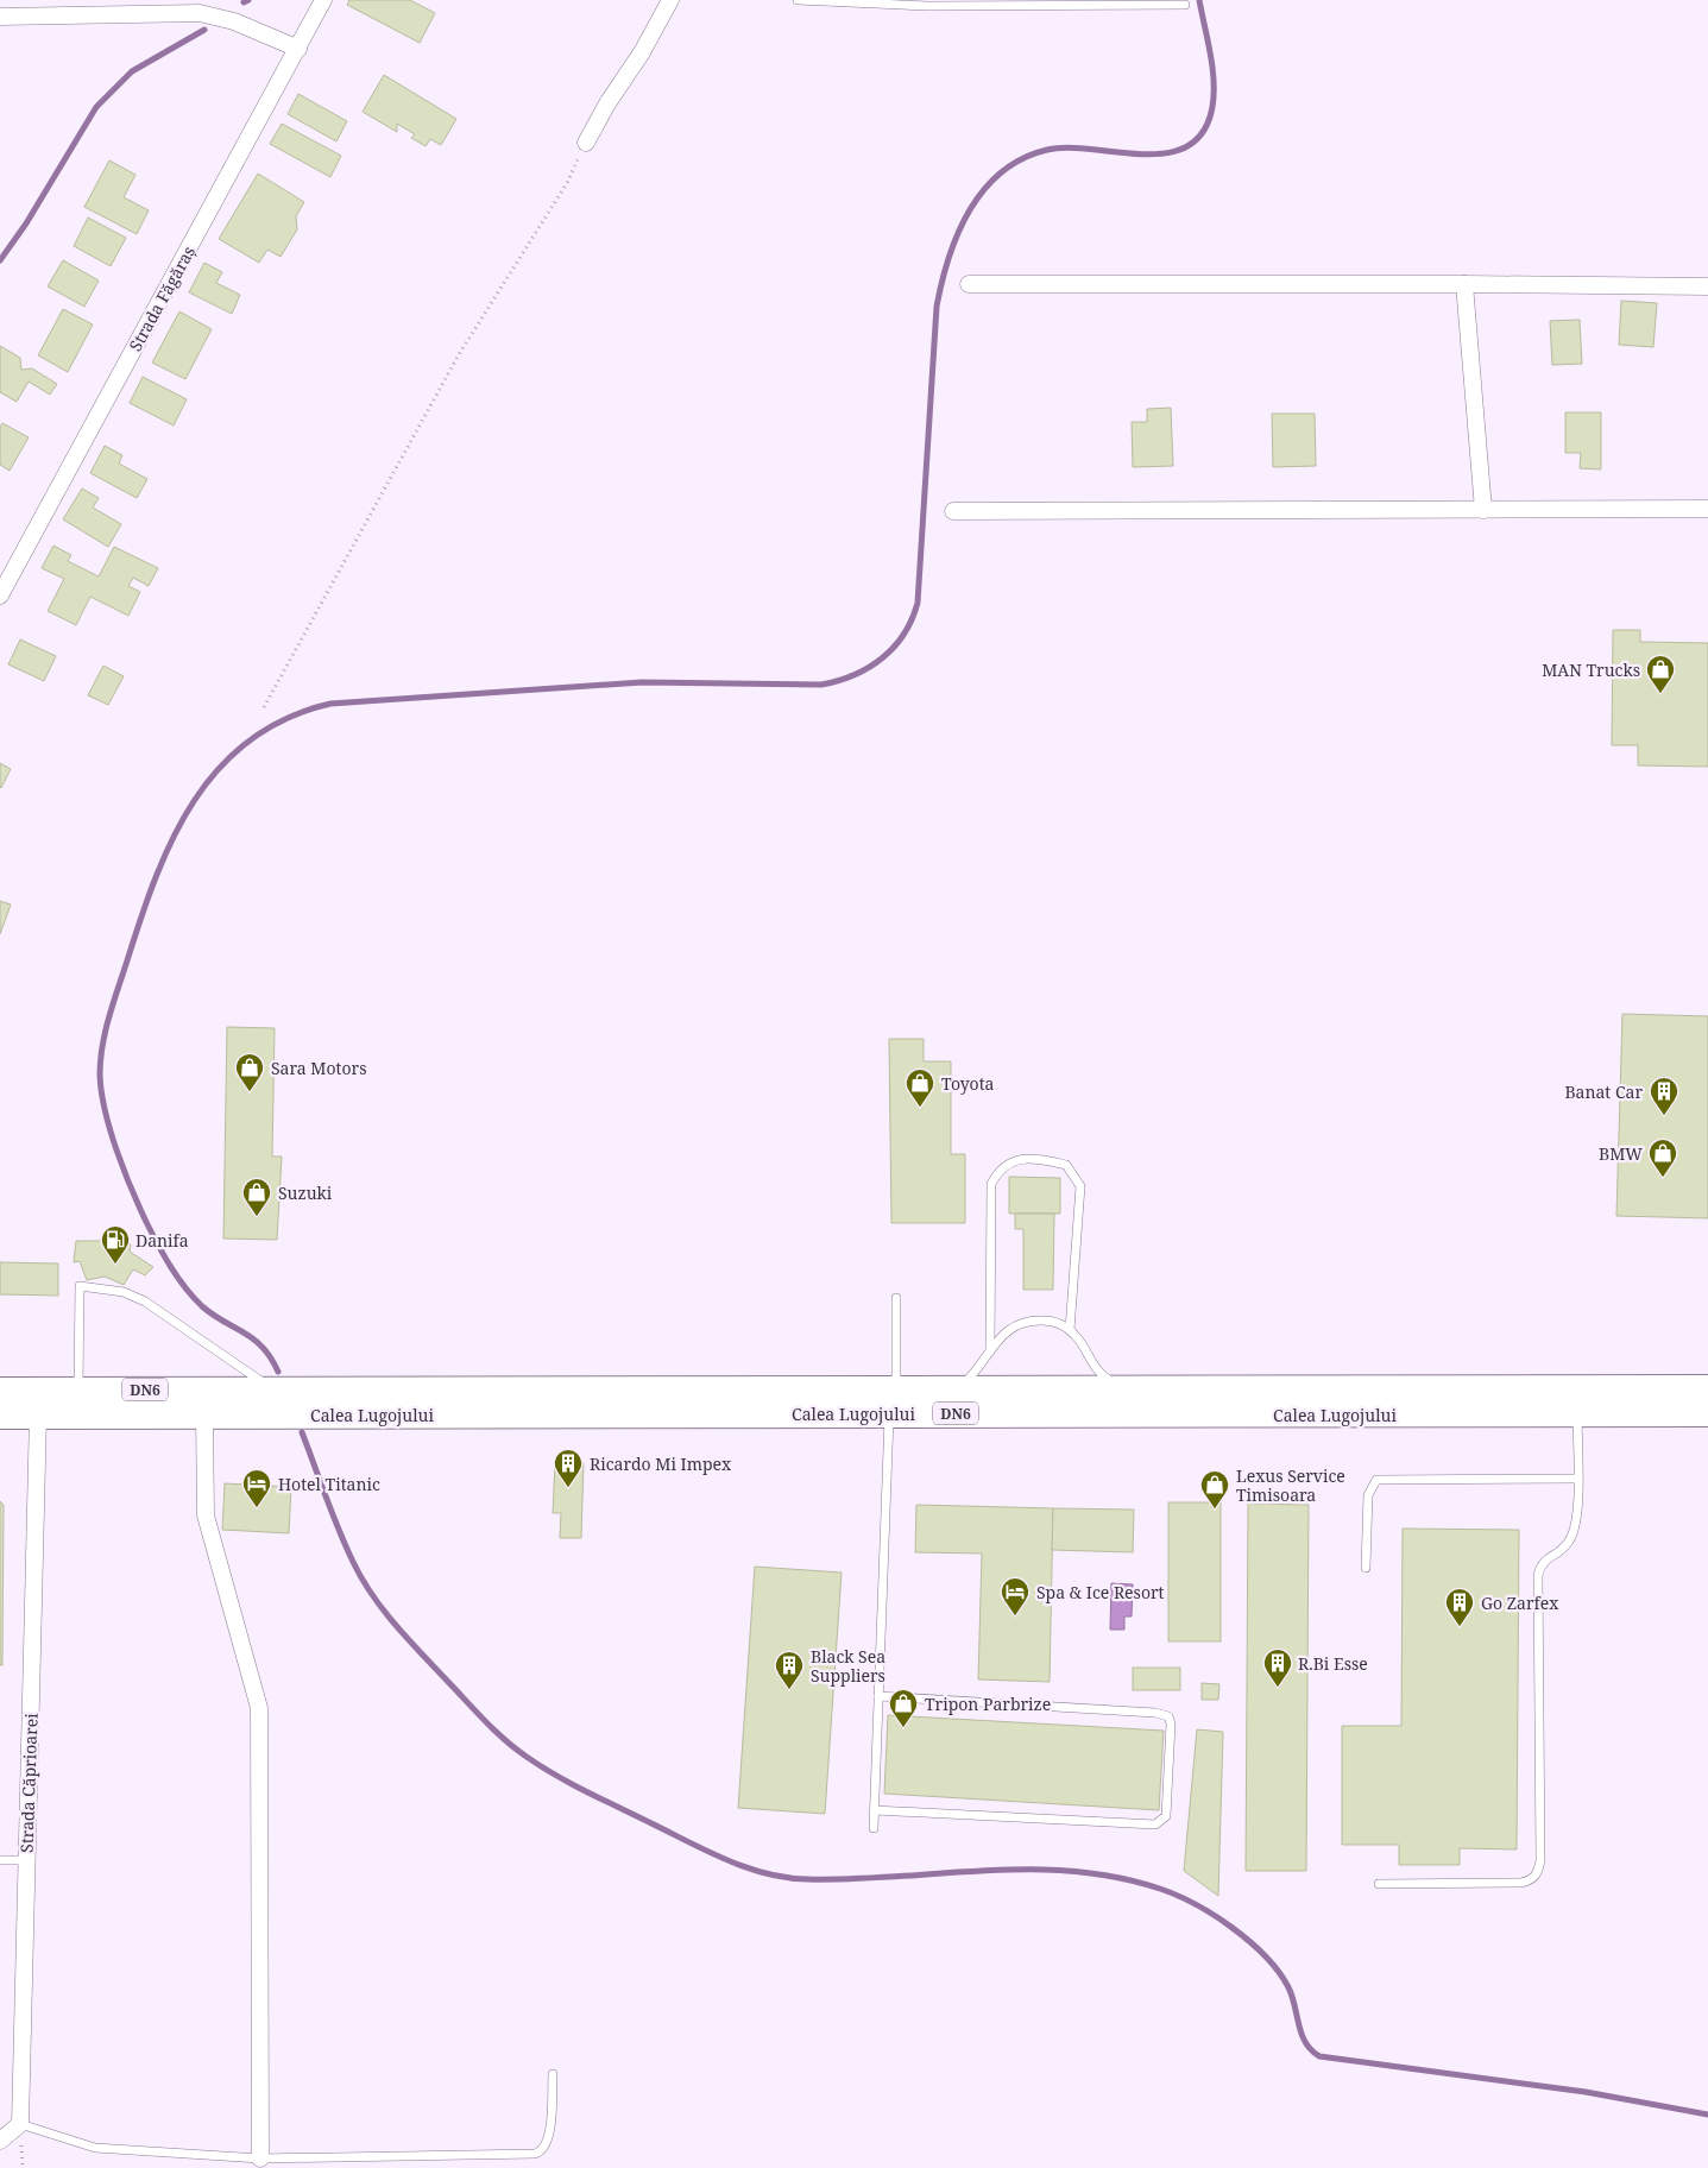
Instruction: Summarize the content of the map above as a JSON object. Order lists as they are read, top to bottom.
{
  "streets": {
    "main road": ["DN6", "Calea Lugojului"],
    "street": ["Strada Făgăraș", "Strada Căprioarei"]
  },
  "crossings": [
    ["Calea Lugojului", "Strada Căprioarei"]
  ],
  "places": {
    "shop": [
      "MAN Trucks",
      "Sara Motors",
      "Toyota",
      "BMW",
      "Suzuki",
      "Lexus Service Timisoara",
      "Tripon Parbrize"
    ],
    "building": [
      "Banat Car",
      "Ricardo Mi Impex",
      "Go Zarfex",
      "R.Bi Esse",
      "Black Sea Suppliers"
    ],
    "fuel station": ["Danifa"],
    "hotel": ["Hotel Titanic", "Spa & Ice Resort"]
  }
}
